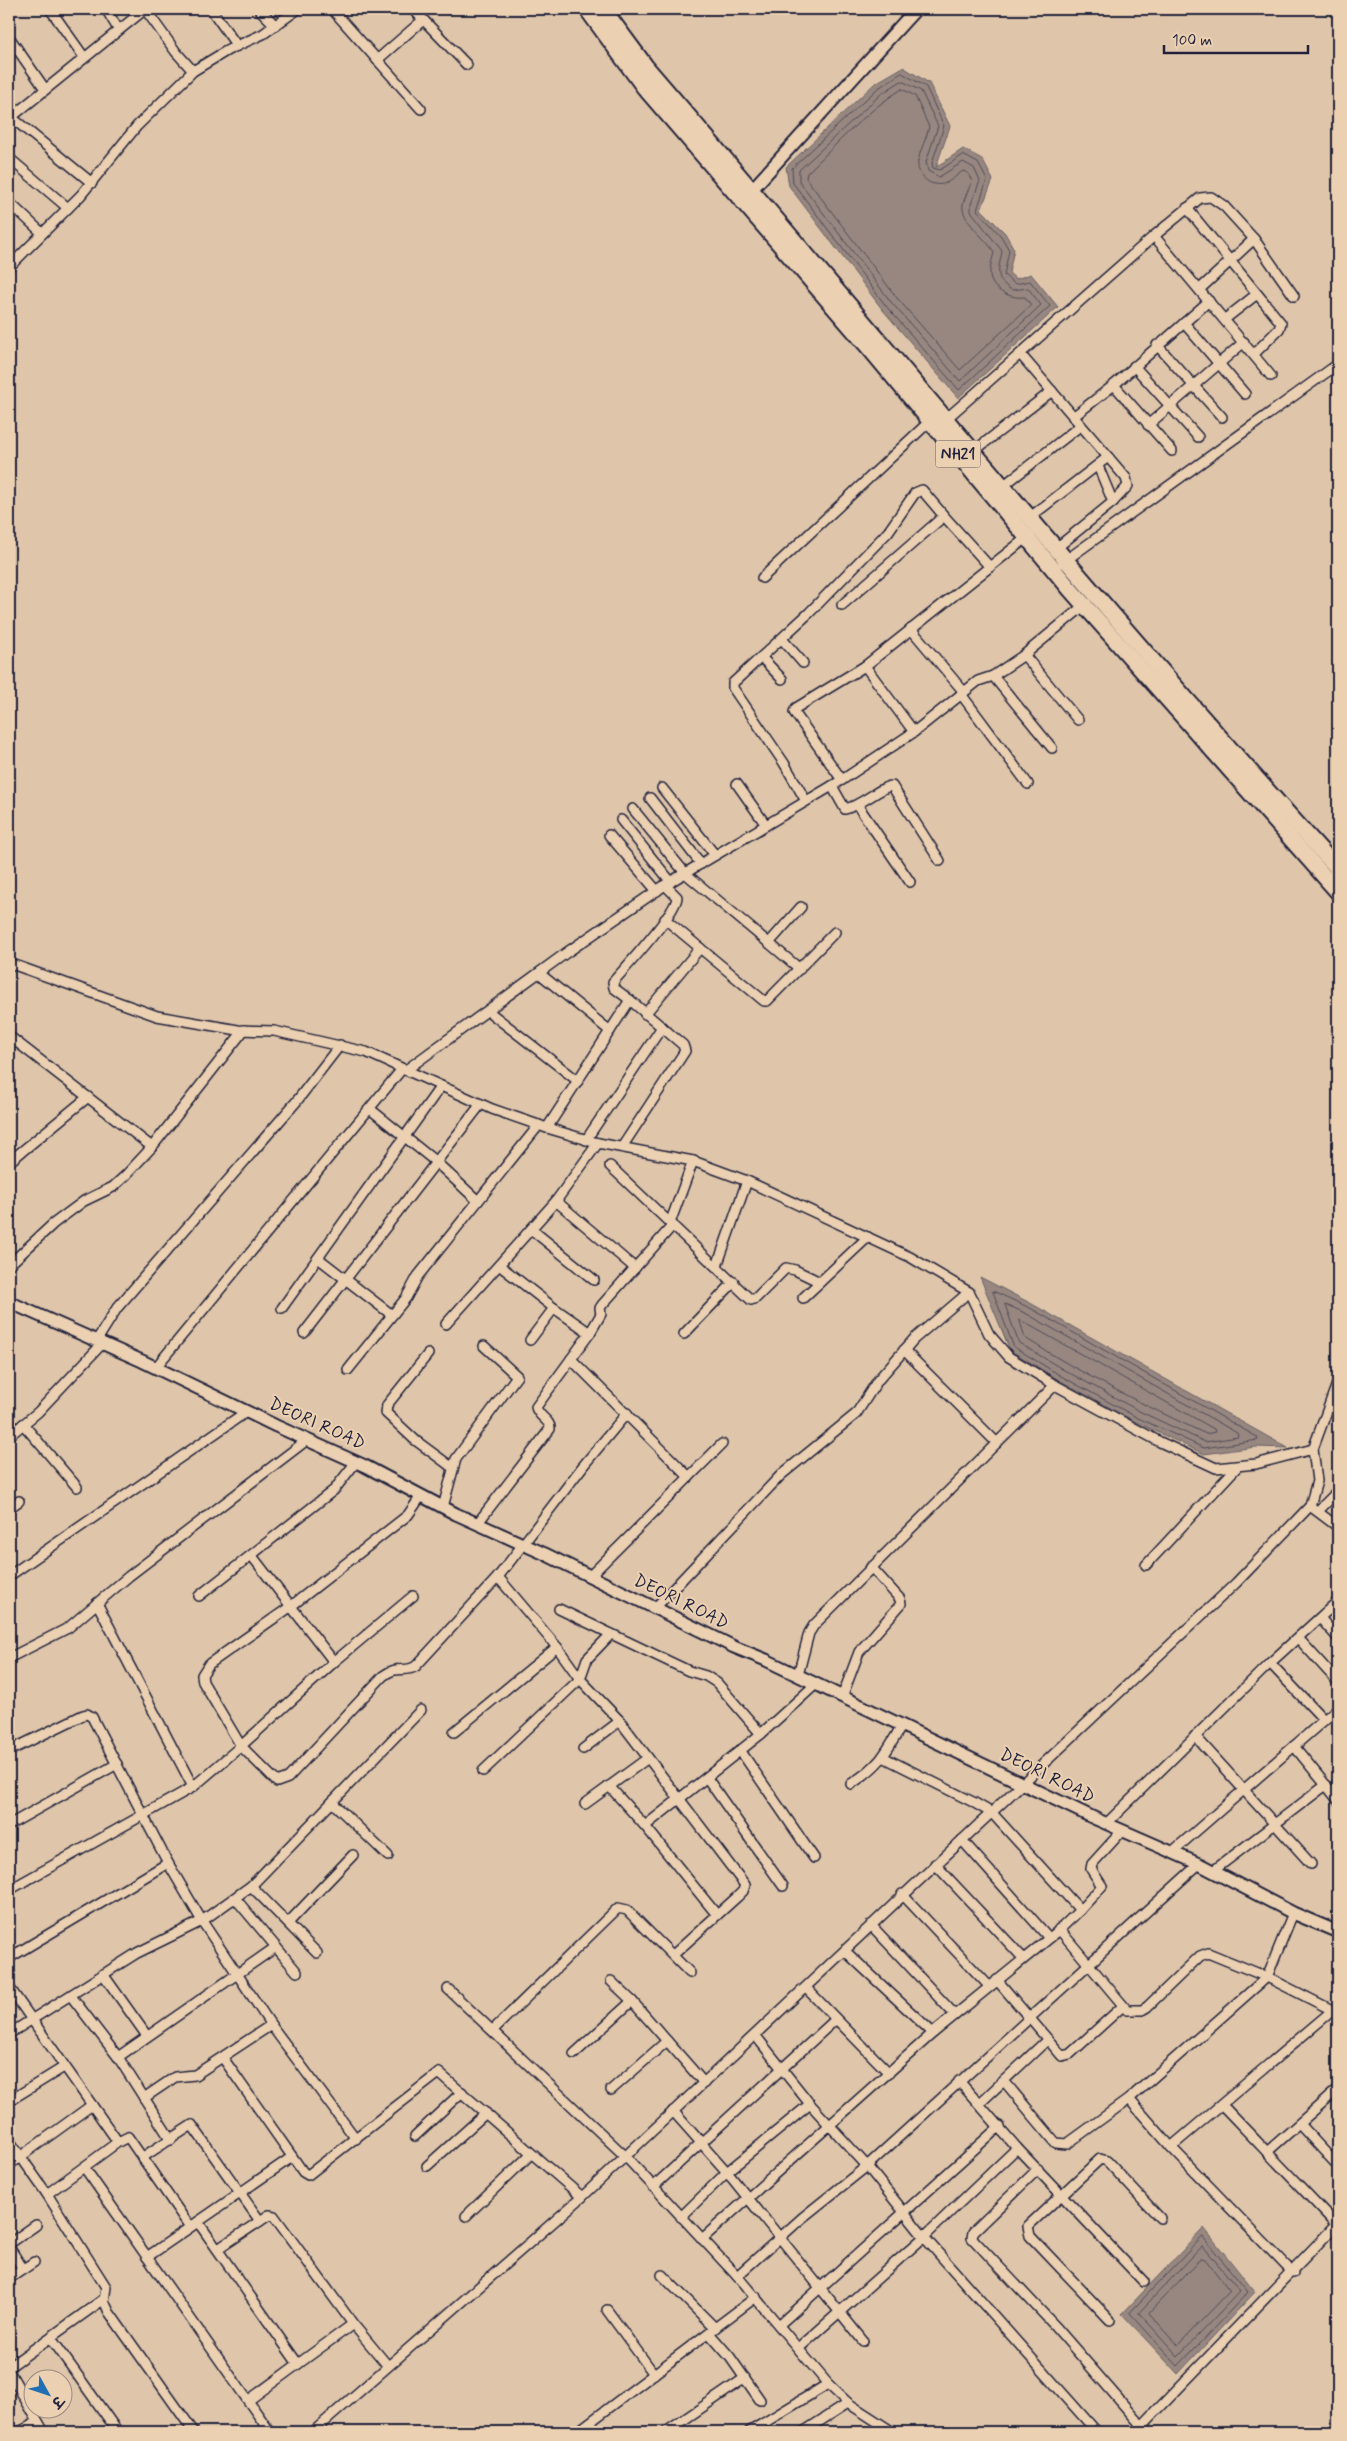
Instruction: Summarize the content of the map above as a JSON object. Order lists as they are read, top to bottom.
{
  "streets": {
    "highway": ["NH21"],
    "street": ["DEORI ROAD"]
  },
  "scale_bar": "100 m",
  "north": "bottom right"
}
